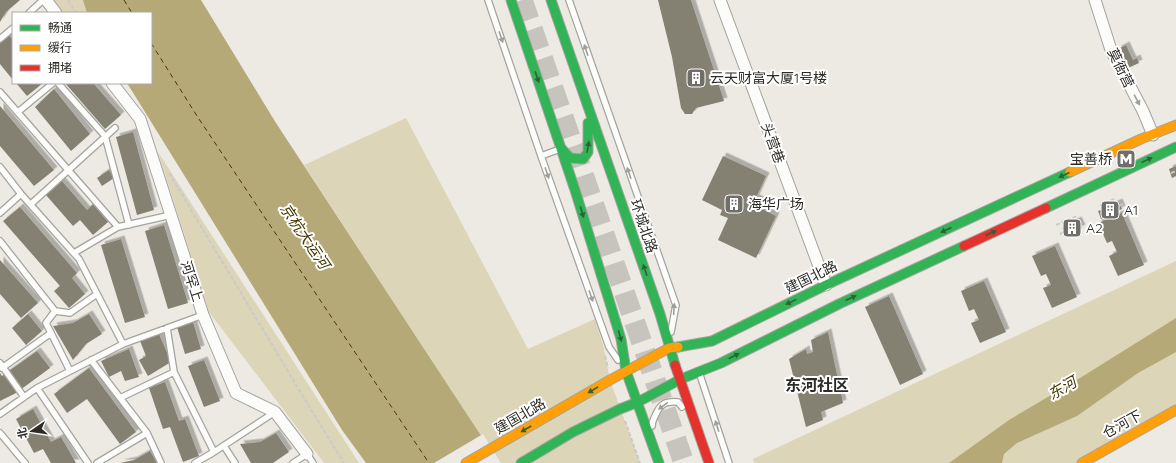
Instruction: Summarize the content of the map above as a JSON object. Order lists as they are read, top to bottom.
{
  "streets": {
    "main road": ["环城北路", "建国北路", "仓河下"],
    "street": ["莫衙营", "头营巷", "河罕上"]
  },
  "crossings": [
    ["莫衙营", "建国北路"],
    ["头营巷", "建国北路"],
    ["环城北路", "建国北路"]
  ],
  "one_way": ["莫衙营"],
  "districts": ["东河社区"],
  "water": ["京杭大运河", "东河"],
  "places": {
    "building": [
      "云天财富大厦1号楼",
      "海华广场",
      "A1",
      "A2"
    ],
    "metro station": ["宝善桥"]
  },
  "legend": ["畅通", "缓行", "拥堵"],
  "north": "left"
}
